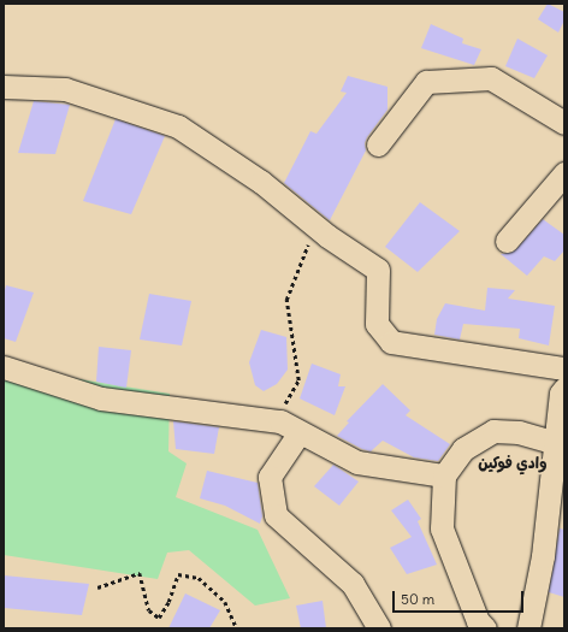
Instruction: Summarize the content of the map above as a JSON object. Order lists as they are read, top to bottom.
{
  "districts": ["وادي فوكين"],
  "scale_bar": "50 m"
}
